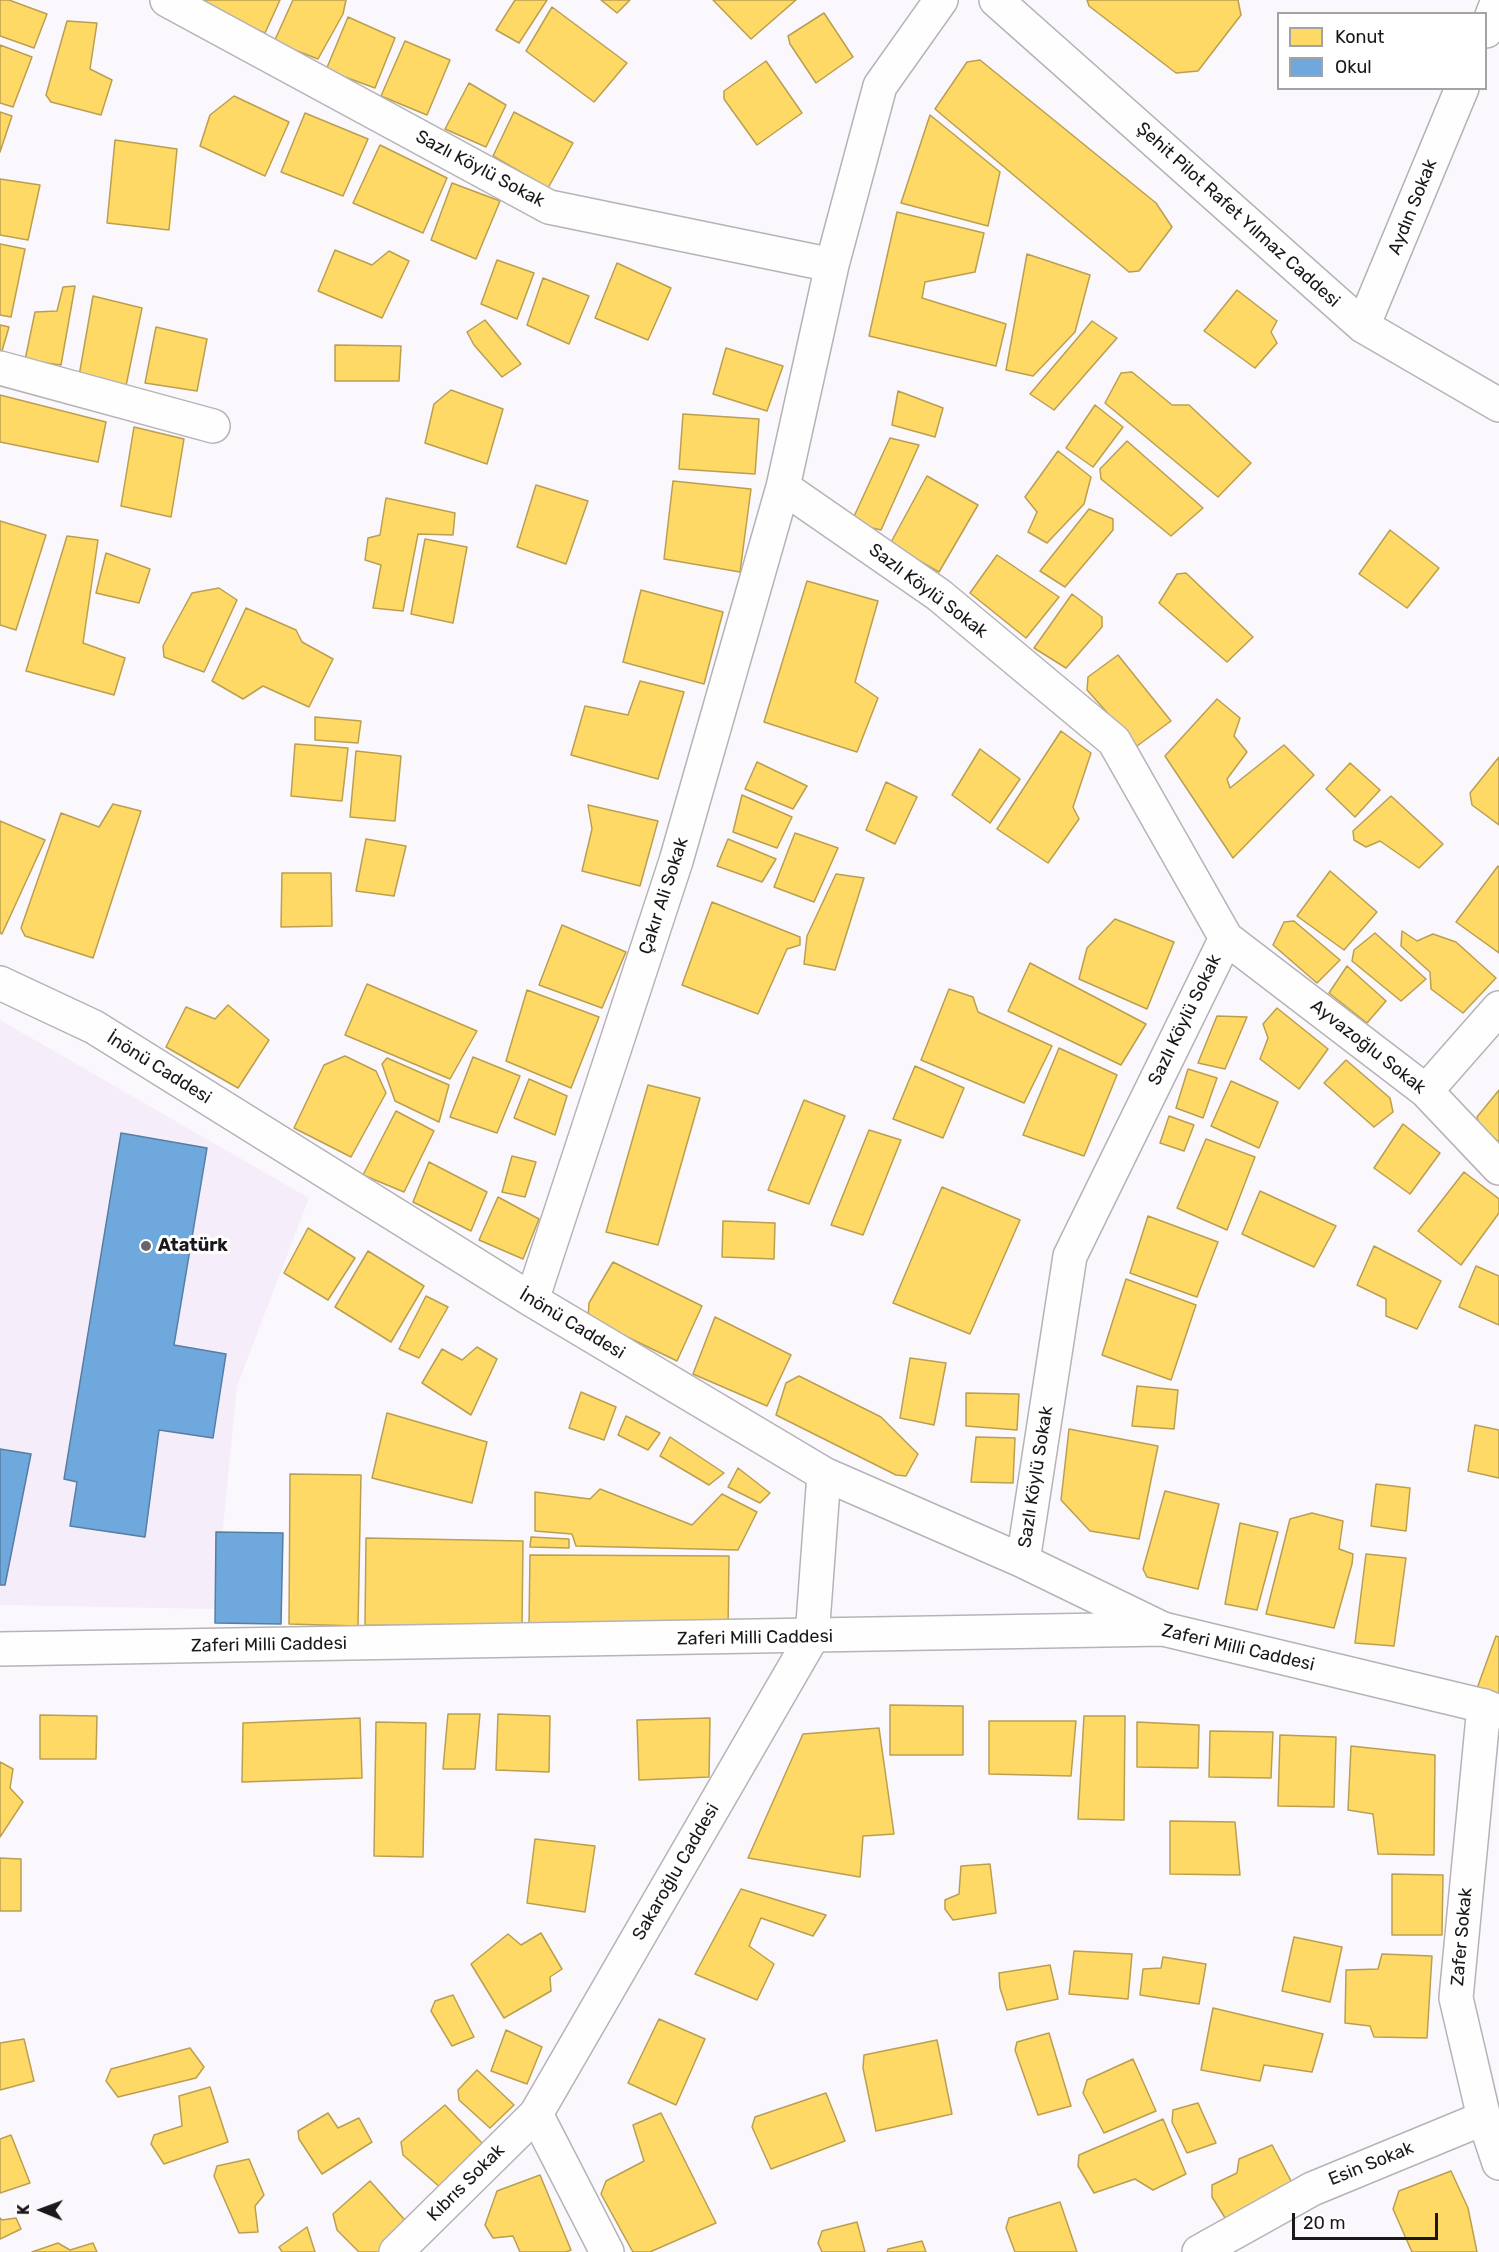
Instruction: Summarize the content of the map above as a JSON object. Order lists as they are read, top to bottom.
{
  "streets": {
    "street": [
      "Sazlı Köylü Sokak",
      "Aydın Sokak",
      "Şehit Pilot Rafet Yılmaz Caddesi",
      "Çakır Ali Sokak",
      "Ayvazoğlu Sokak",
      "İnönü Caddesi",
      "Zaferi Milli Caddesi",
      "Sakaroğlu Caddesi",
      "Zafer Sokak",
      "Esin Sokak",
      "Kıbrıs Sokak"
    ]
  },
  "crossings": [
    ["Sazlı Köylü Sokak", "Çakır Ali Sokak"],
    ["Sazlı Köylü Sokak", "Ayvazoğlu Sokak"],
    ["Sazlı Köylü Sokak", "İnönü Caddesi"],
    ["Aydın Sokak", "Şehit Pilot Rafet Yılmaz Caddesi"],
    ["Çakır Ali Sokak", "İnönü Caddesi"],
    ["İnönü Caddesi", "Zaferi Milli Caddesi"],
    ["İnönü Caddesi", "Sakaroğlu Caddesi"],
    ["Zaferi Milli Caddesi", "Sakaroğlu Caddesi"],
    ["Zaferi Milli Caddesi", "Zafer Sokak"],
    ["Sakaroğlu Caddesi", "Kıbrıs Sokak"],
    ["Zafer Sokak", "Esin Sokak"]
  ],
  "places": ["Atatürk"],
  "legend": ["Konut", "Okul"],
  "scale_bar": "20 m",
  "north": "left"
}
